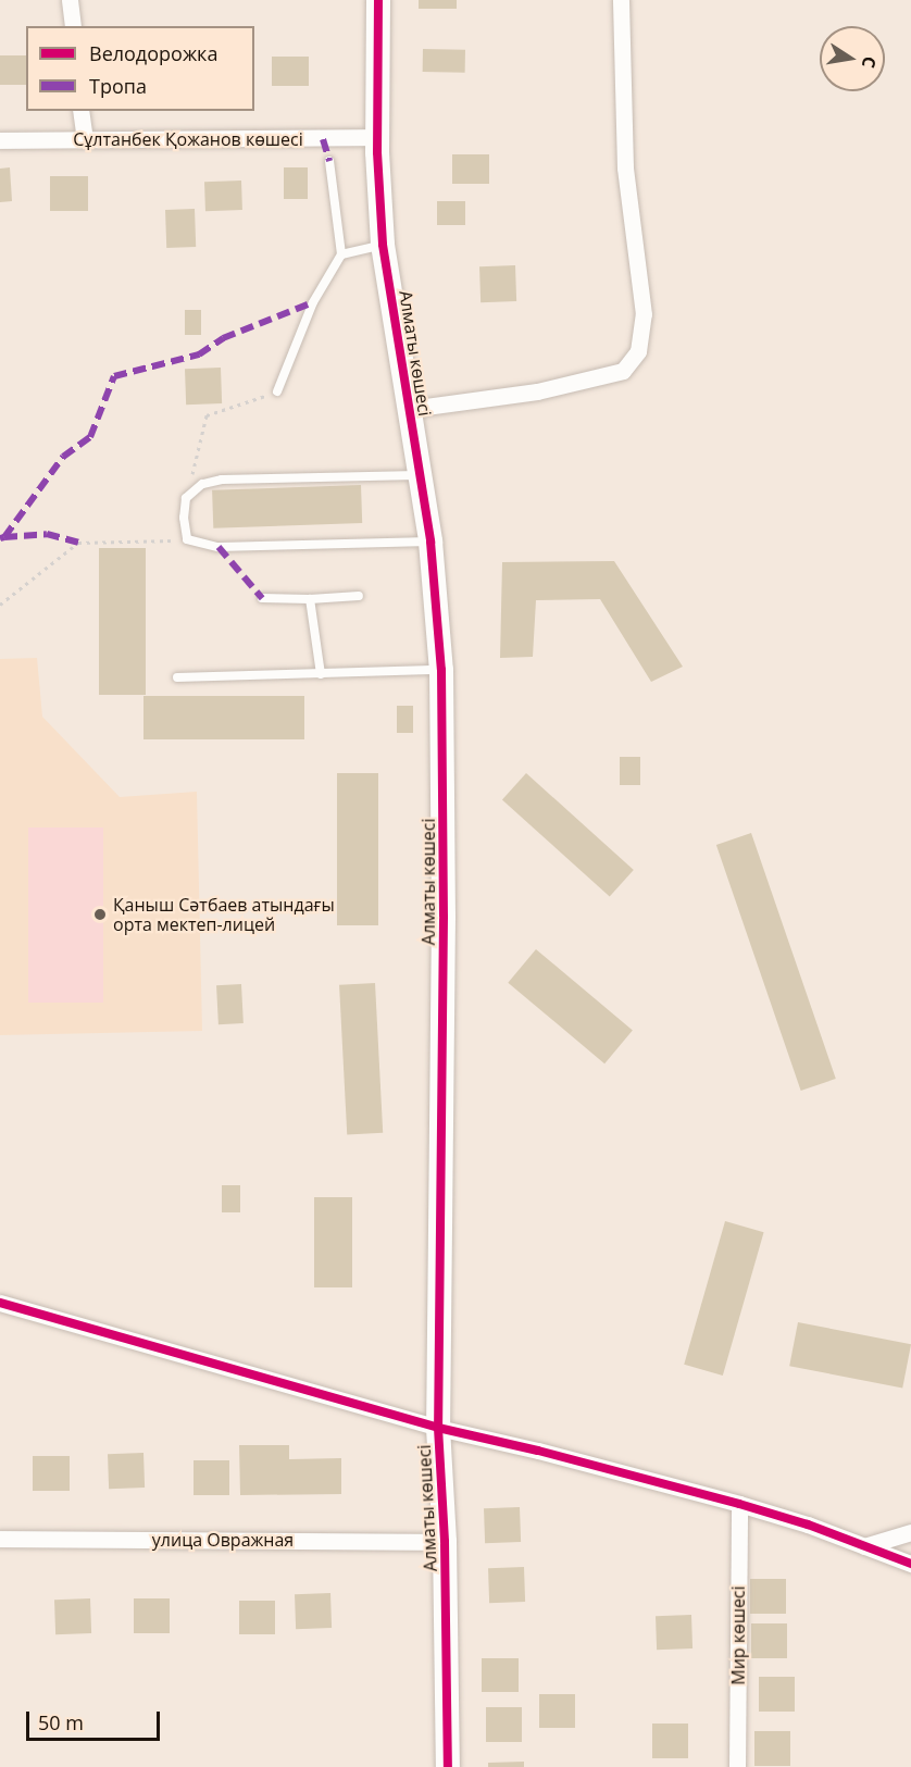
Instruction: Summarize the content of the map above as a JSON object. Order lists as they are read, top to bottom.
{
  "streets": {
    "street": [
      "Сұлтанбек Қожанов көшесі",
      "Алматы көшесі",
      "улица Овражная",
      "Мир көшесі"
    ]
  },
  "crossings": [
    ["Сұлтанбек Қожанов көшесі", "Алматы көшесі"],
    ["Алматы көшесі", "улица Овражная"]
  ],
  "places": ["Қаныш Сәтбаев атындағы орта мектеп-лицей"],
  "legend": ["Велодорожка", "Тропа"],
  "scale_bar": "50 m",
  "north": "right"
}
